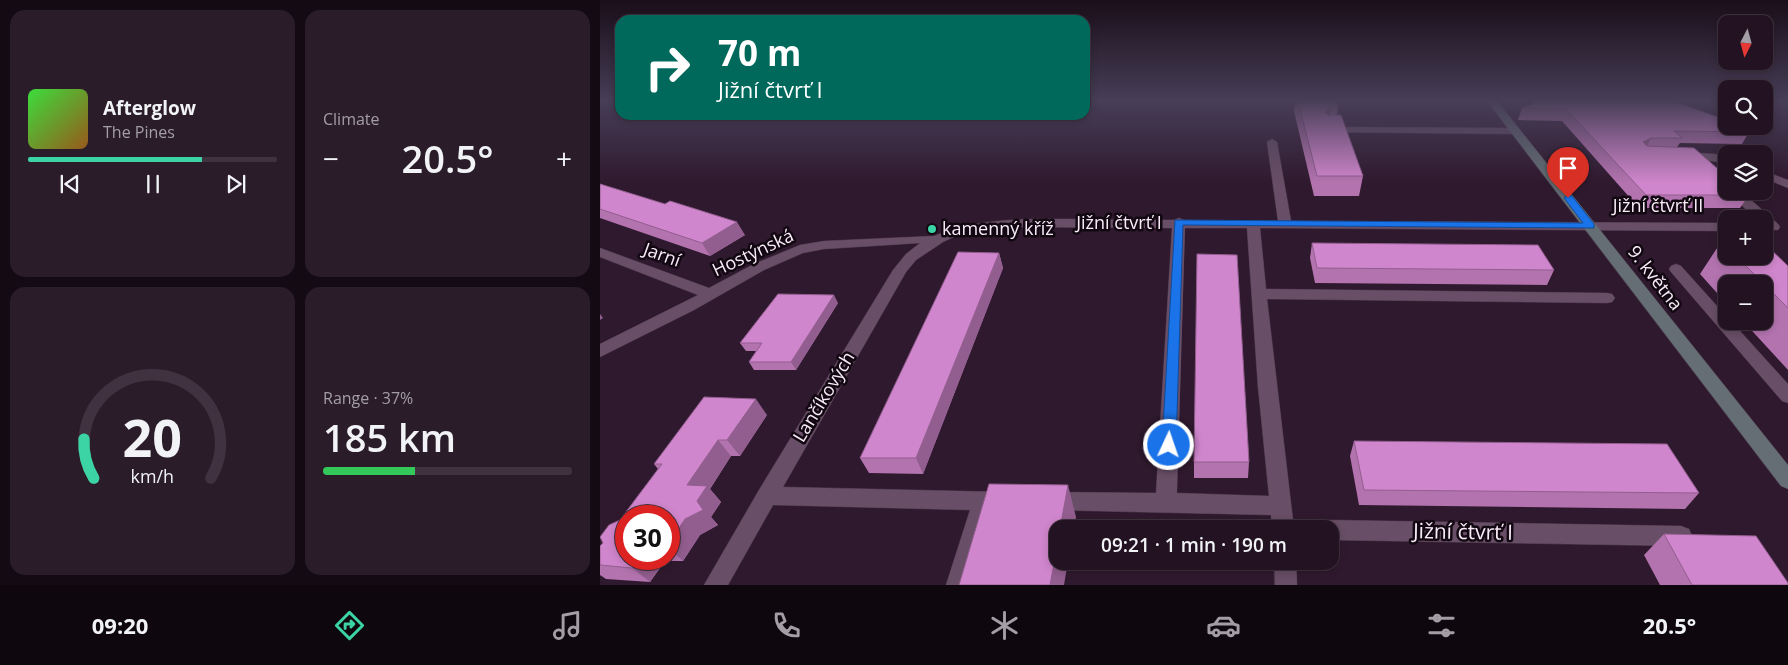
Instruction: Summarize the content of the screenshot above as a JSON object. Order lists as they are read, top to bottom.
{
  "streets": {
    "main road": ["9. května"],
    "street": [
      "Jižní čtvrť II",
      "Jižní čtvrť I",
      "Hostýnská",
      "Jarní",
      "Lančíkových"
    ]
  },
  "crossings": [
    ["Jižní čtvrť II", "Jižní čtvrť I"],
    ["Jižní čtvrť II", "9. května"],
    ["Jižní čtvrť I", "9. května"],
    ["Jižní čtvrť I", "Lančíkových"],
    ["Hostýnská", "Jarní"],
    ["Hostýnská", "Lančíkových"]
  ],
  "places": ["kamenný kříž"],
  "north": "bottom",
  "page": {
    "tile": [
      "Climate",
      ["Range · 37%", "185 km"]
    ],
    "map_buttons": ["+", "−"],
    "turn": ["70 m", "Jižní čtvrť I"],
    "song": ["Afterglow", "The Pines"],
    "heat": ["−", "20.5°", "+"],
    "limit": "30",
    "trip": "09:21 · 1 min · 190 m",
    "tabs": ["09:20", "20.5°"],
    "gauge": ["20", "km/h"]
  }
}
